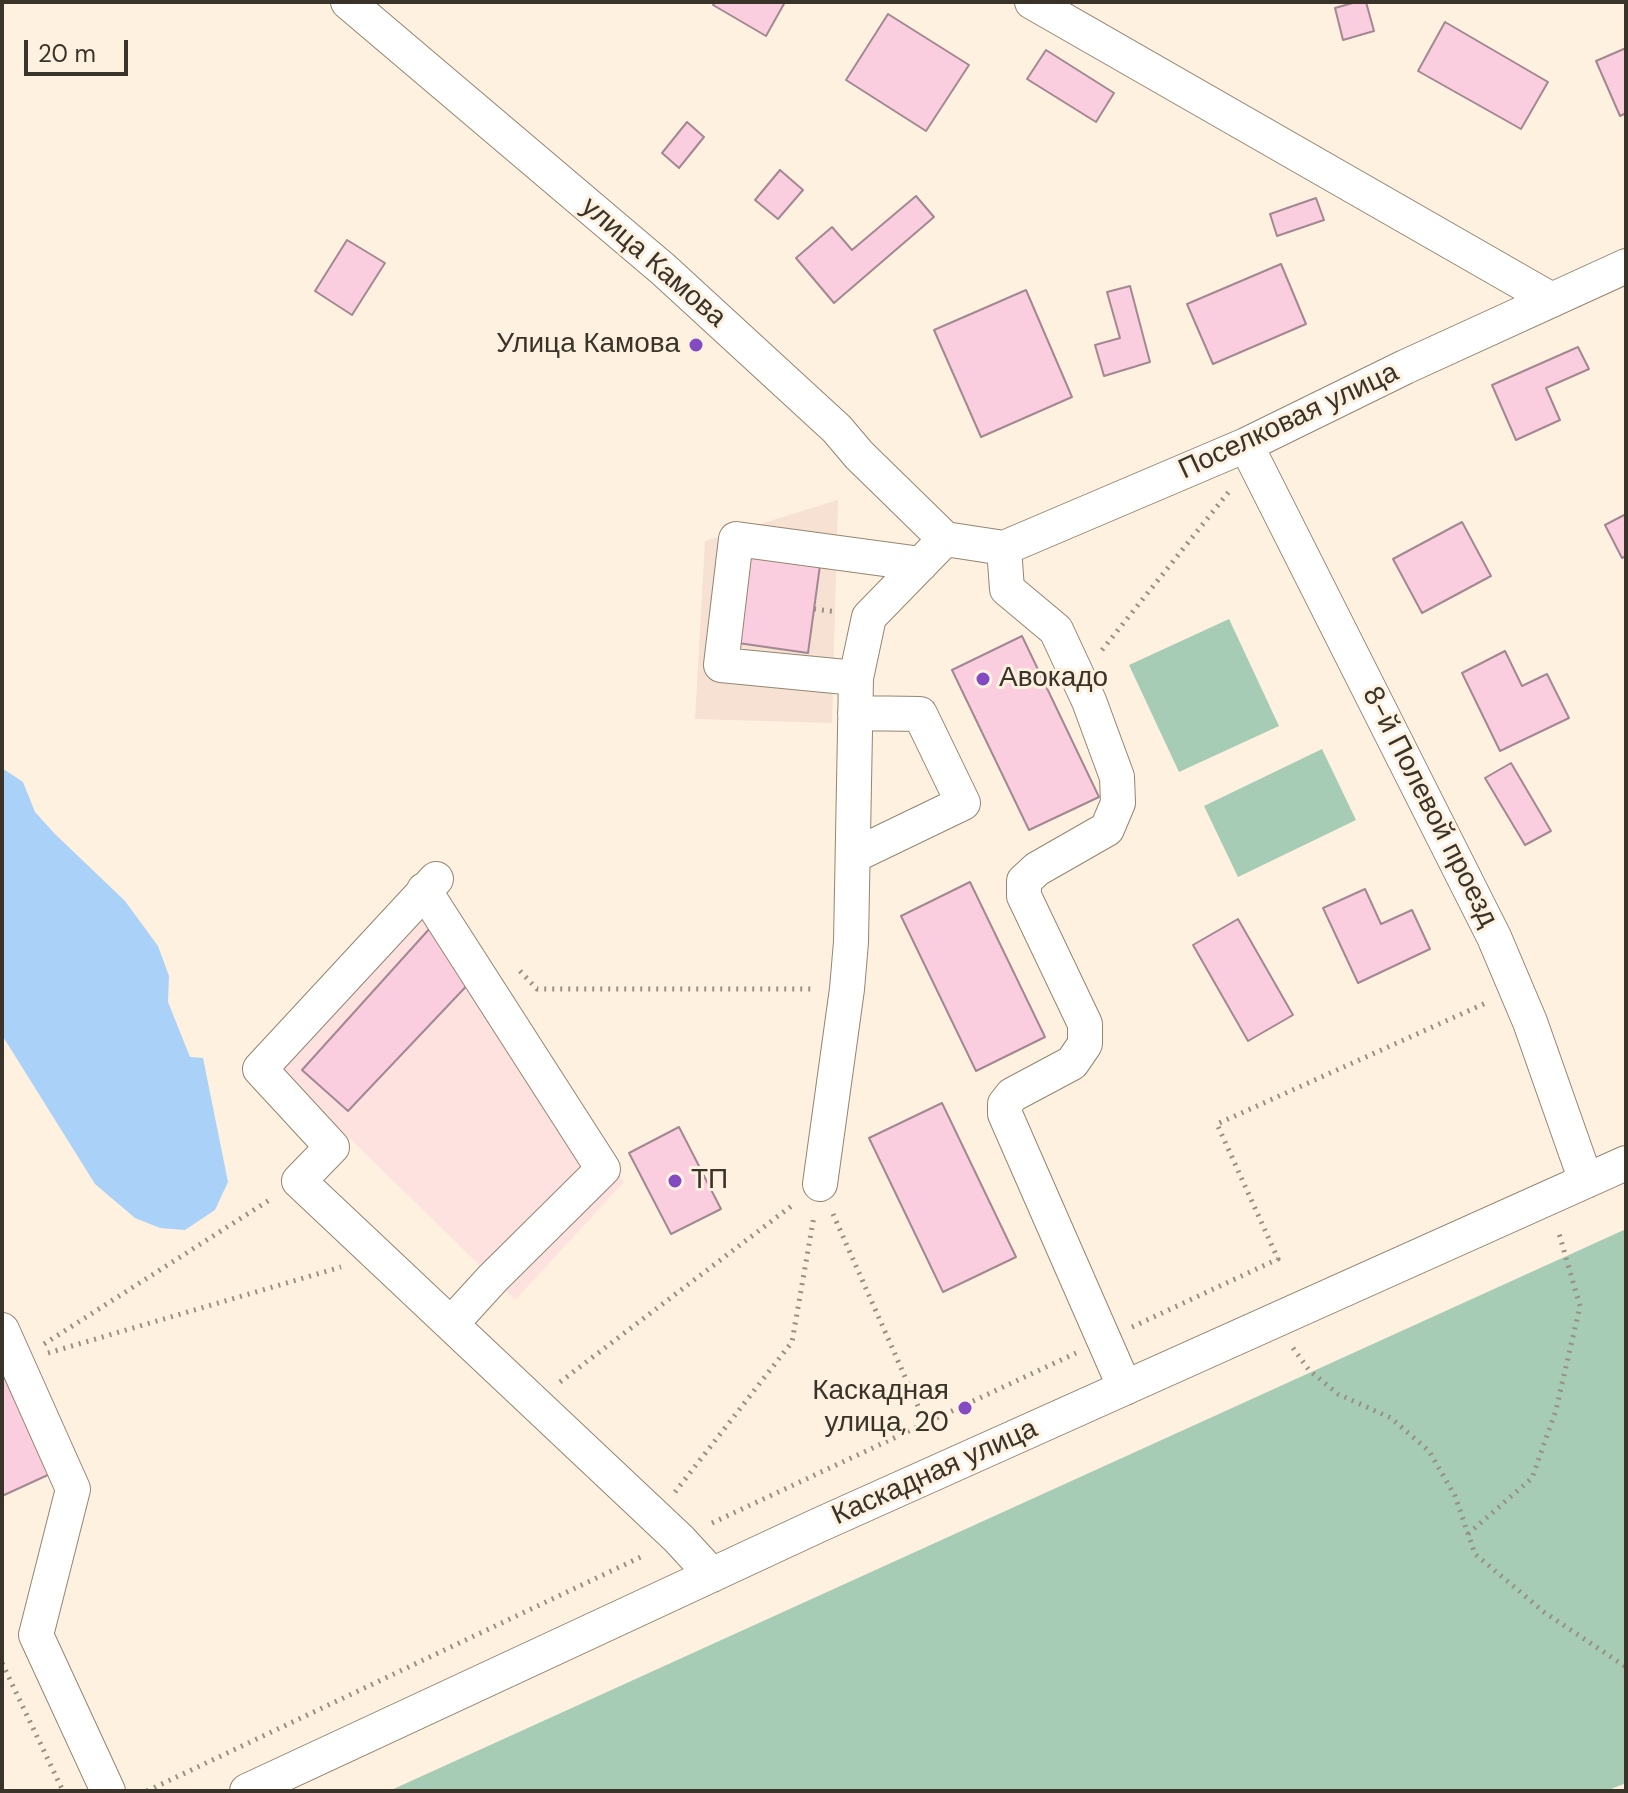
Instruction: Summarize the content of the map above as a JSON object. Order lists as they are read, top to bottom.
{
  "streets": {
    "street": [
      "улица Камова",
      "Поселковая улица",
      "8-й Полевой проезд",
      "Каскадная улица"
    ]
  },
  "crossings": [
    ["Поселковая улица", "8-й Полевой проезд"],
    ["8-й Полевой проезд", "Каскадная улица"]
  ],
  "places": [
    "Улица Камова",
    "Авокадо",
    "ТП",
    "Каскадная улица, 20"
  ],
  "scale_bar": "20 m"
}
